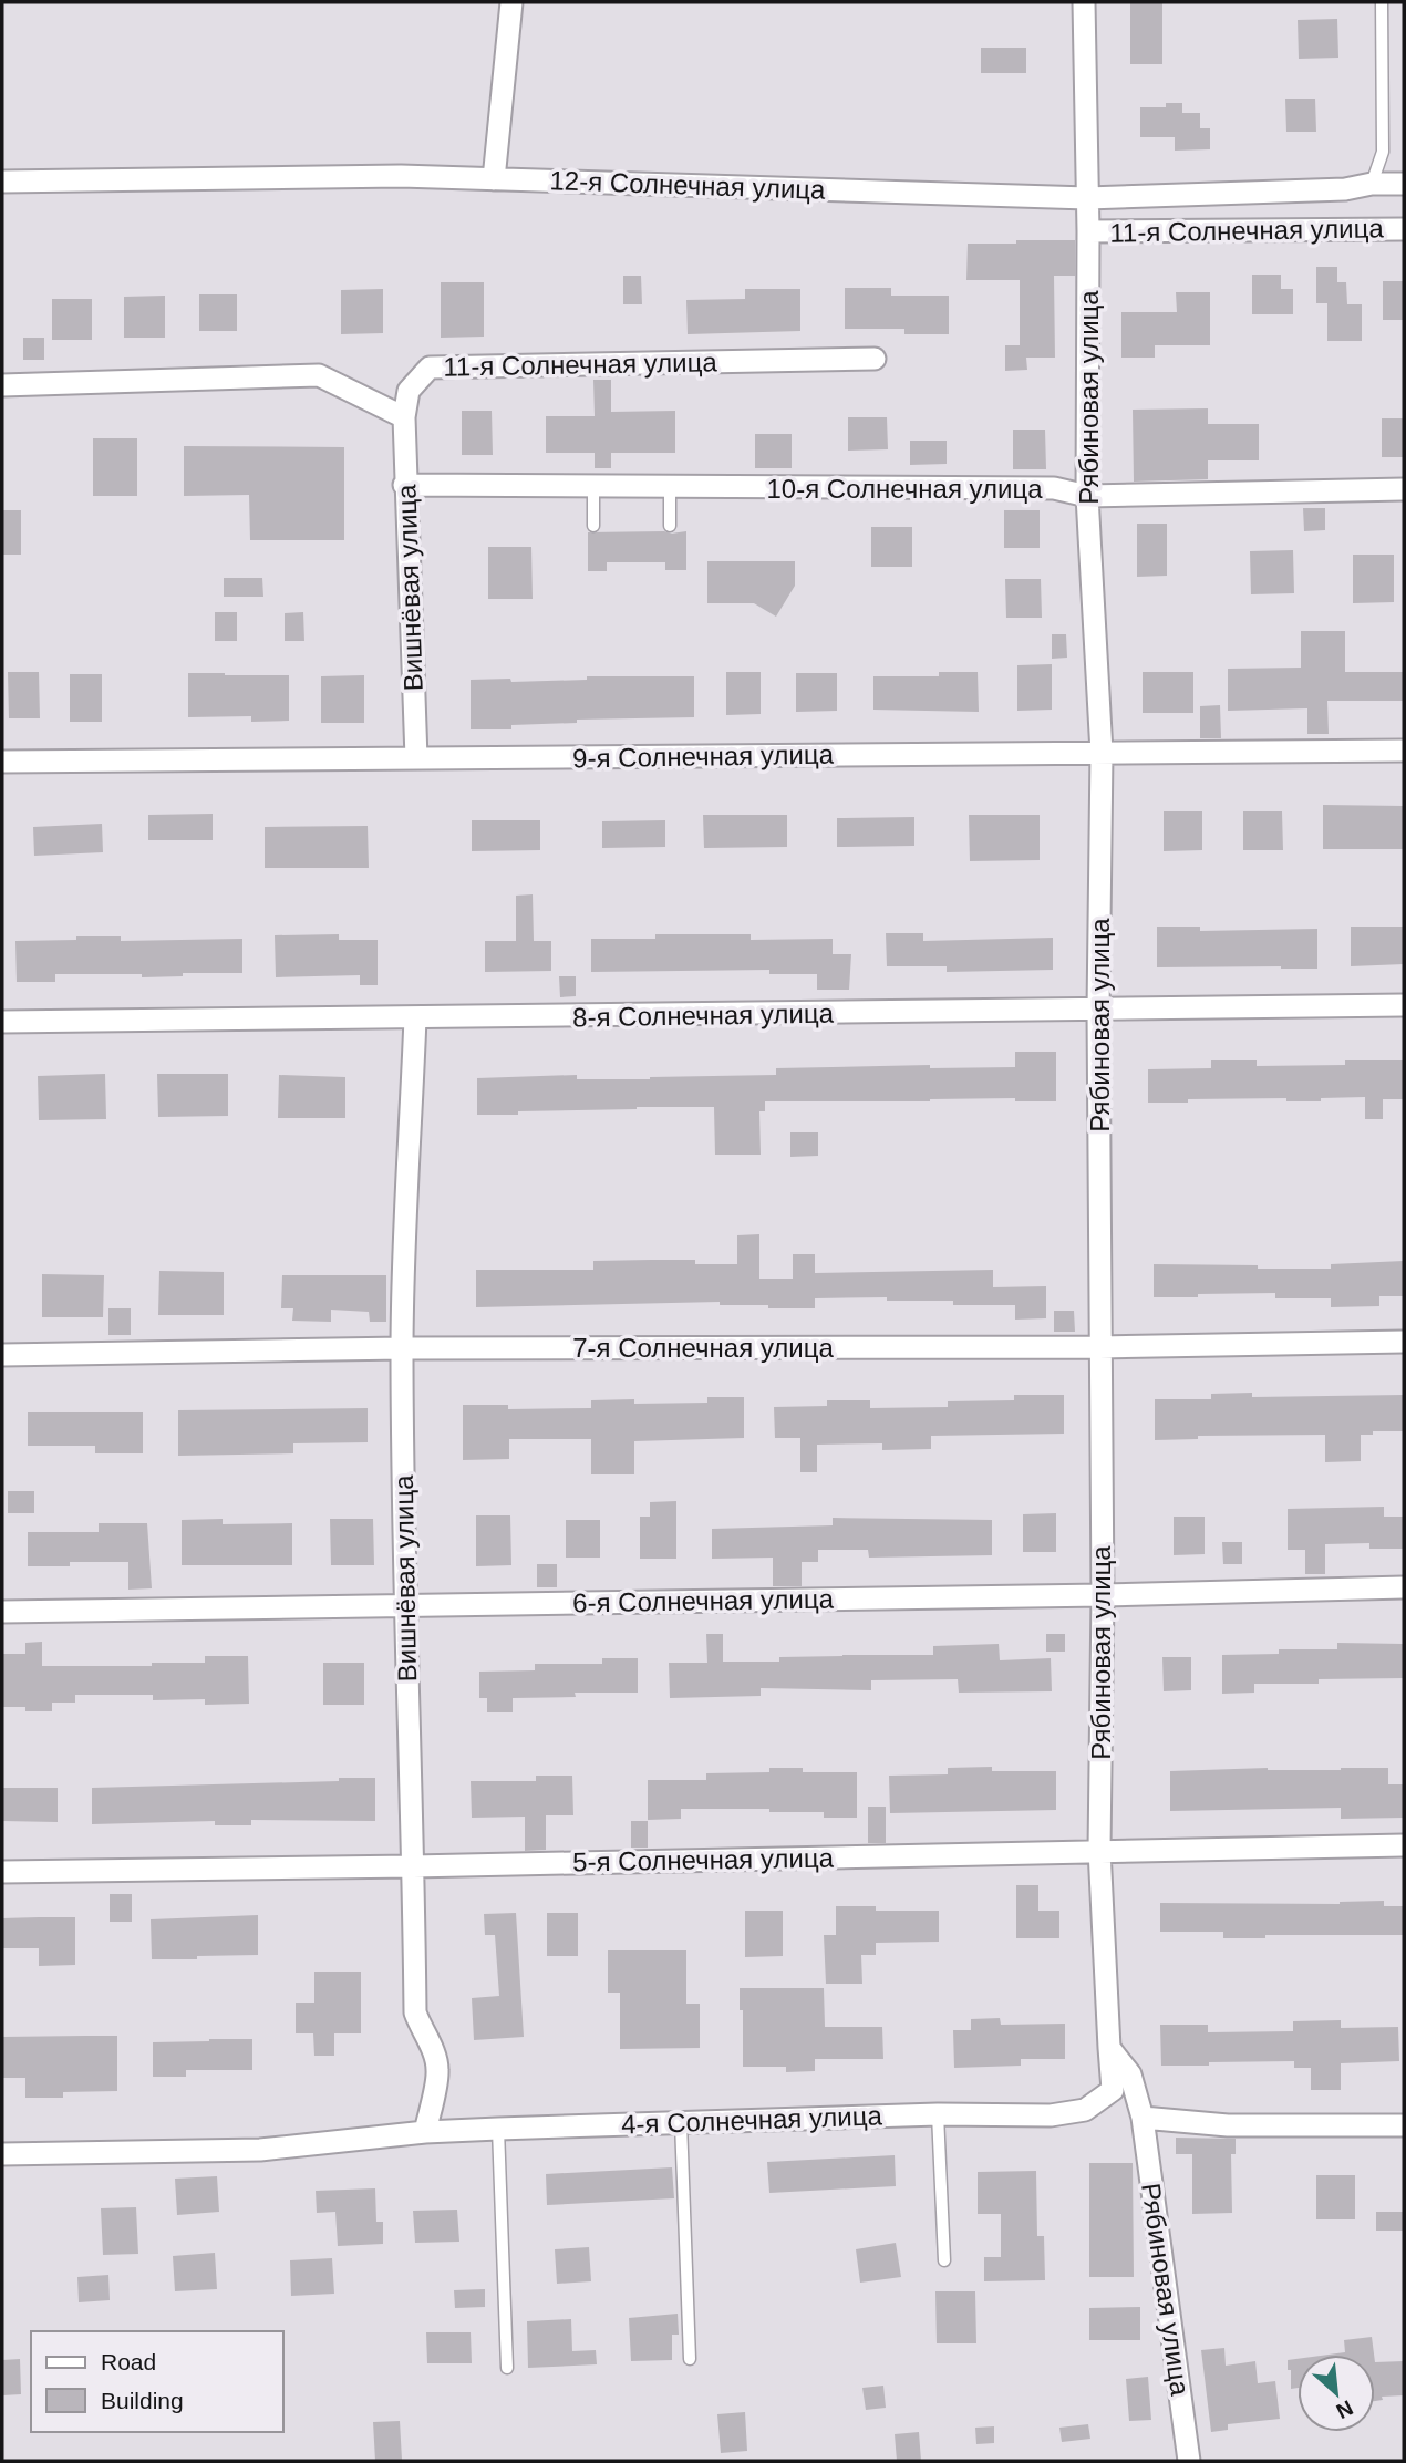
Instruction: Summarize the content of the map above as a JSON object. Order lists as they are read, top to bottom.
{
  "streets": {
    "street": [
      "12-я Солнечная улица",
      "11-я Солнечная улица",
      "Рябиновая улица",
      "10-я Солнечная улица",
      "Вишнёвая улица",
      "9-я Солнечная улица",
      "8-я Солнечная улица",
      "7-я Солнечная улица",
      "6-я Солнечная улица",
      "5-я Солнечная улица",
      "4-я Солнечная улица"
    ]
  },
  "crossings": [
    ["12-я Солнечная улица", "Рябиновая улица"],
    ["11-я Солнечная улица", "Рябиновая улица"],
    ["11-я Солнечная улица", "Вишнёвая улица"],
    ["Рябиновая улица", "10-я Солнечная улица"],
    ["Рябиновая улица", "9-я Солнечная улица"],
    ["Рябиновая улица", "8-я Солнечная улица"],
    ["Рябиновая улица", "7-я Солнечная улица"],
    ["Рябиновая улица", "6-я Солнечная улица"],
    ["Рябиновая улица", "5-я Солнечная улица"],
    ["Рябиновая улица", "4-я Солнечная улица"],
    ["10-я Солнечная улица", "Вишнёвая улица"],
    ["Вишнёвая улица", "9-я Солнечная улица"],
    ["Вишнёвая улица", "8-я Солнечная улица"],
    ["Вишнёвая улица", "7-я Солнечная улица"],
    ["Вишнёвая улица", "6-я Солнечная улица"],
    ["Вишнёвая улица", "5-я Солнечная улица"],
    ["Вишнёвая улица", "4-я Солнечная улица"]
  ],
  "legend": ["Road", "Building"],
  "north": "bottom right"
}
